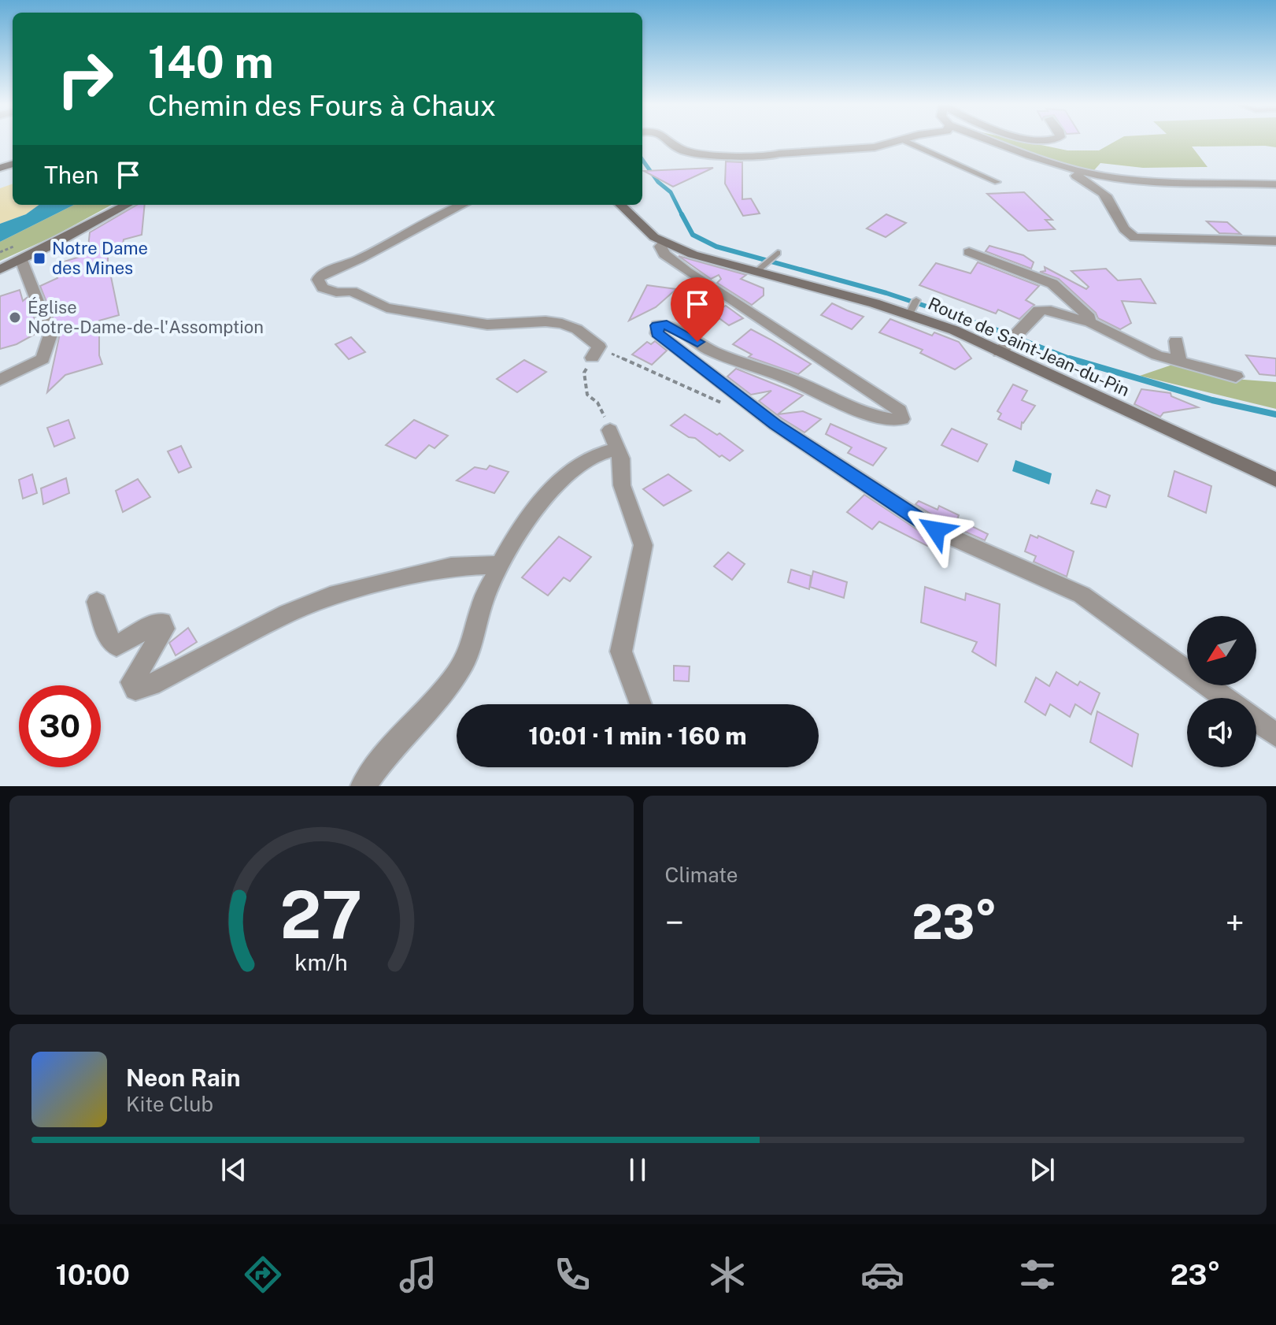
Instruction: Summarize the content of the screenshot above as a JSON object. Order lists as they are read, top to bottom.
{
  "streets": {
    "main road": ["Route de Saint-Jean-du-Pin"]
  },
  "places": {
    "transit": ["Notre Dame des Mines"],
    "other": ["Église Notre-Dame-de-l'Assomption"]
  },
  "north": "bottom left",
  "page": {
    "turn": ["140 m", "Chemin des Fours à Chaux"],
    "then": "Then",
    "limit": "30",
    "trip": "10:01 · 1 min · 160 m",
    "tile": "Climate",
    "heat": ["−", "23°", "+"],
    "song": ["Neon Rain", "Kite Club"],
    "tabs": ["10:00", "23°"],
    "gauge": ["27", "km/h"]
  }
}
